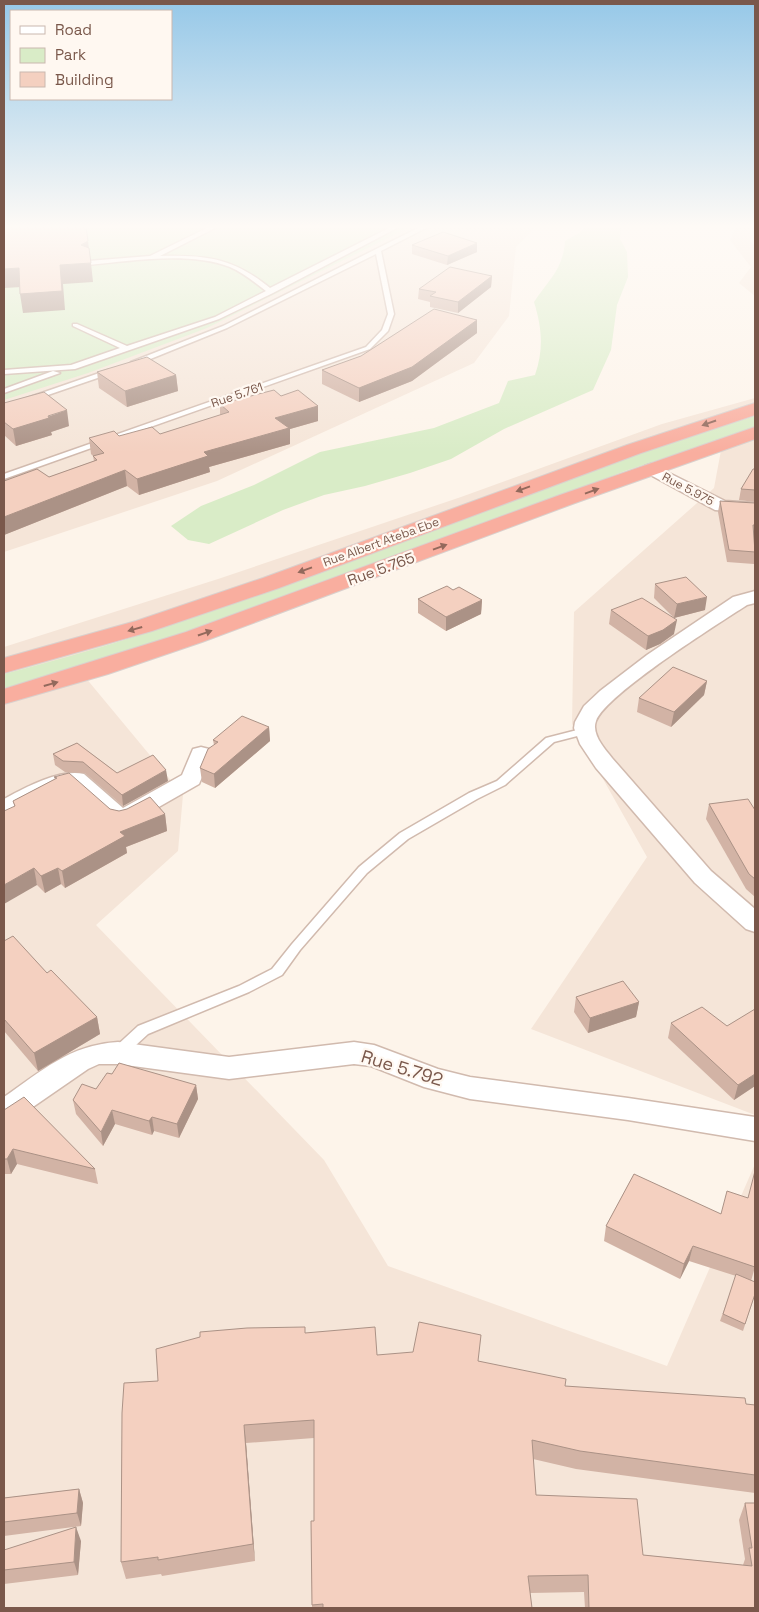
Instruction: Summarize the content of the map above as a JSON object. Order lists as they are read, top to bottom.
{
  "streets": {
    "highway": ["Rue Albert Ateba Ebe", "Rue 5.765"],
    "street": ["Rue 5.975", "Rue 5.792"],
    "lane": ["Rue 5.761"]
  },
  "crossings": [
    ["Rue 5.975", "Rue 5.765"]
  ],
  "one_way": ["Rue Albert Ateba Ebe", "Rue 5.765"],
  "legend": ["Road", "Park", "Building"]
}
